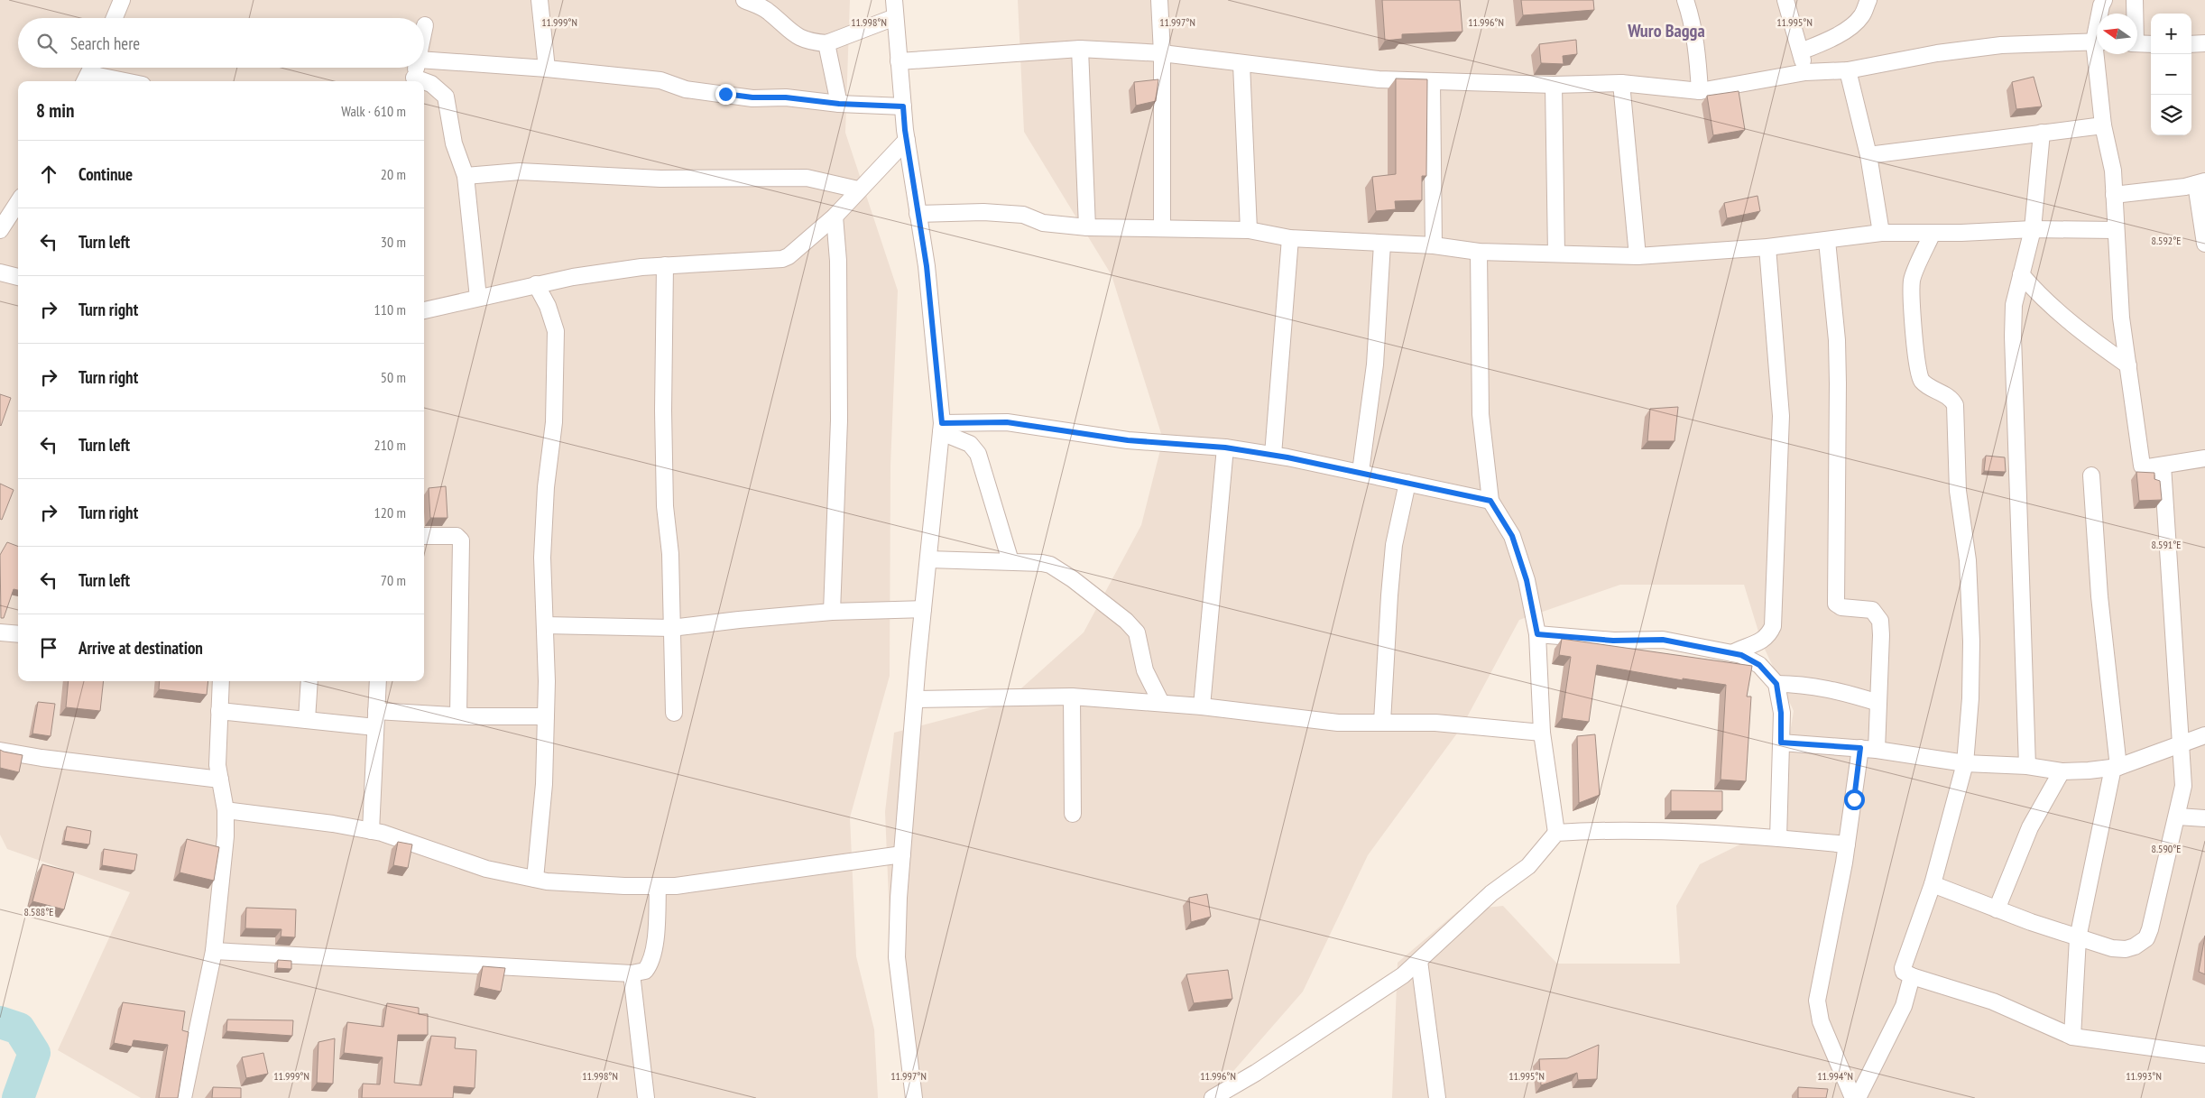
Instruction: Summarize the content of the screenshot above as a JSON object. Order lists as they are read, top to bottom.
{
  "districts": ["Wuro Bagga"],
  "north": "left",
  "page": {
    "map_buttons": ["+", "−"],
    "search": "Search here",
    "heading": ["8 min", "Walk · 610 m"],
    "list": [
      ["Continue", "20 m"],
      ["Turn left", "30 m"],
      ["Turn right", "110 m"],
      ["Turn right", "50 m"],
      ["Turn left", "210 m"],
      ["Turn right", "120 m"],
      ["Turn left", "70 m"],
      "Arrive at destination"
    ]
  },
  "coordinates": [
    "11.999°N",
    "11.998°N",
    "11.997°N",
    "11.996°N",
    "11.995°N",
    "8.592°E",
    "8.591°E",
    "8.590°E",
    "8.588°E",
    "11.994°N",
    "11.993°N"
  ]
}
